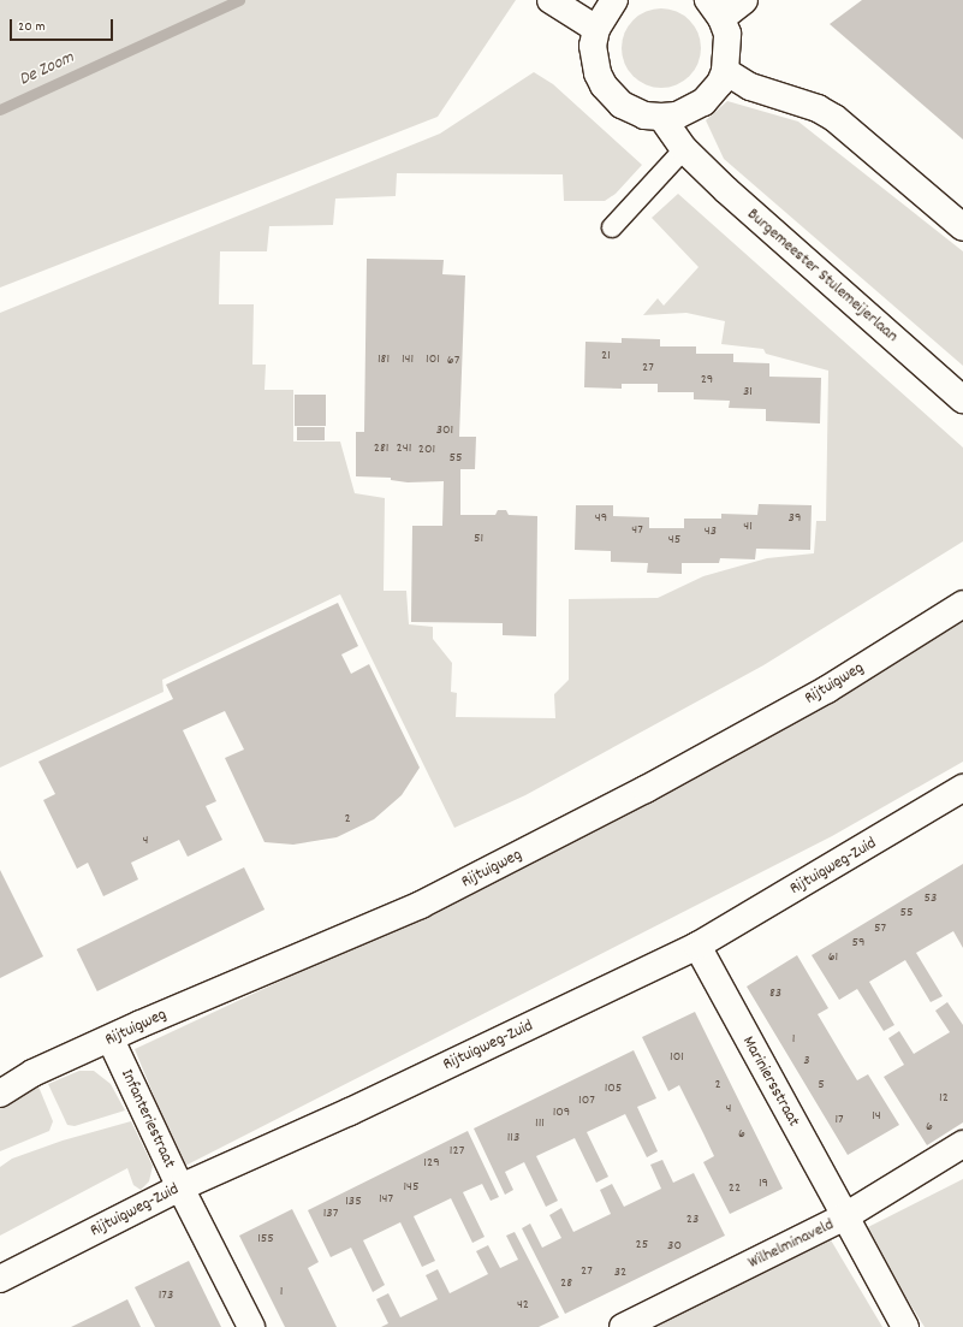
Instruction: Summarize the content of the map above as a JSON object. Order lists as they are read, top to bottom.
{
  "streets": {
    "street": [
      "Burgemeester Stulemeijerlaan",
      "Rijtuigweg",
      "Rijtuigweg-Zuid",
      "Mariniersstraat",
      "Infanteriestraat",
      "Wilhelminaveld"
    ]
  },
  "crossings": [
    ["Rijtuigweg", "Infanteriestraat"],
    ["Rijtuigweg-Zuid", "Mariniersstraat"],
    ["Rijtuigweg-Zuid", "Infanteriestraat"],
    ["Mariniersstraat", "Wilhelminaveld"]
  ],
  "water": ["De Zoom"],
  "house_numbers": [
    "21",
    "181",
    "141",
    "101",
    "67",
    "27",
    "29",
    "31",
    "301",
    "281",
    "241",
    "201",
    "55",
    "49",
    "39",
    "41",
    "47",
    "43",
    "51",
    "45",
    "2",
    "4",
    "53",
    "55",
    "57",
    "59",
    "61",
    "83",
    "1",
    "101",
    "3",
    "2",
    "5",
    "105",
    "12",
    "107",
    "4",
    "109",
    "14",
    "17",
    "111",
    "6",
    "6",
    "113",
    "127",
    "129",
    "19",
    "145",
    "22",
    "147",
    "135",
    "137",
    "23",
    "155",
    "25",
    "30",
    "27",
    "32",
    "28",
    "1",
    "173",
    "42"
  ],
  "scale_bar": "20 m"
}
